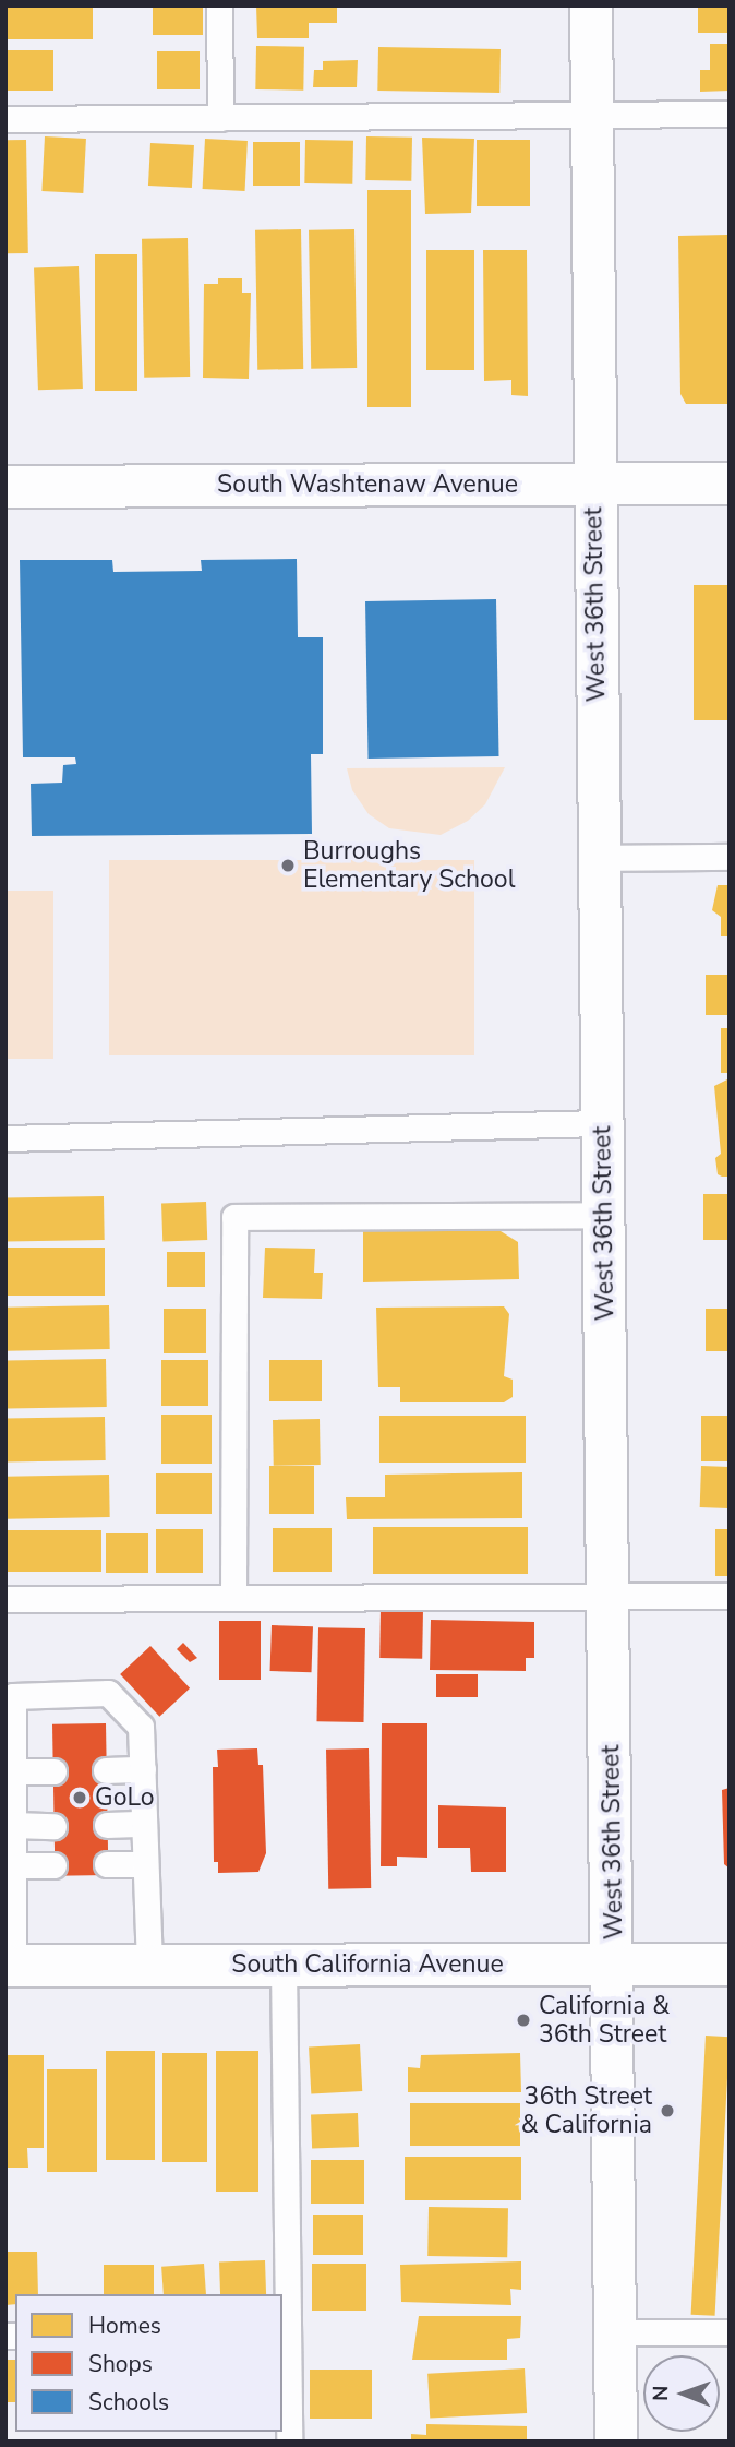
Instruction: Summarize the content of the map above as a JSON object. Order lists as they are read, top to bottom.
{
  "streets": {
    "street": ["South Washtenaw Avenue", "West 36th Street", "South California Avenue"]
  },
  "crossings": [
    ["South Washtenaw Avenue", "West 36th Street"],
    ["West 36th Street", "South California Avenue"]
  ],
  "places": [
    "Burroughs Elementary School",
    "GoLo",
    "California & 36th Street",
    "36th Street & California"
  ],
  "legend": ["Homes", "Shops", "Schools"],
  "north": "left"
}
